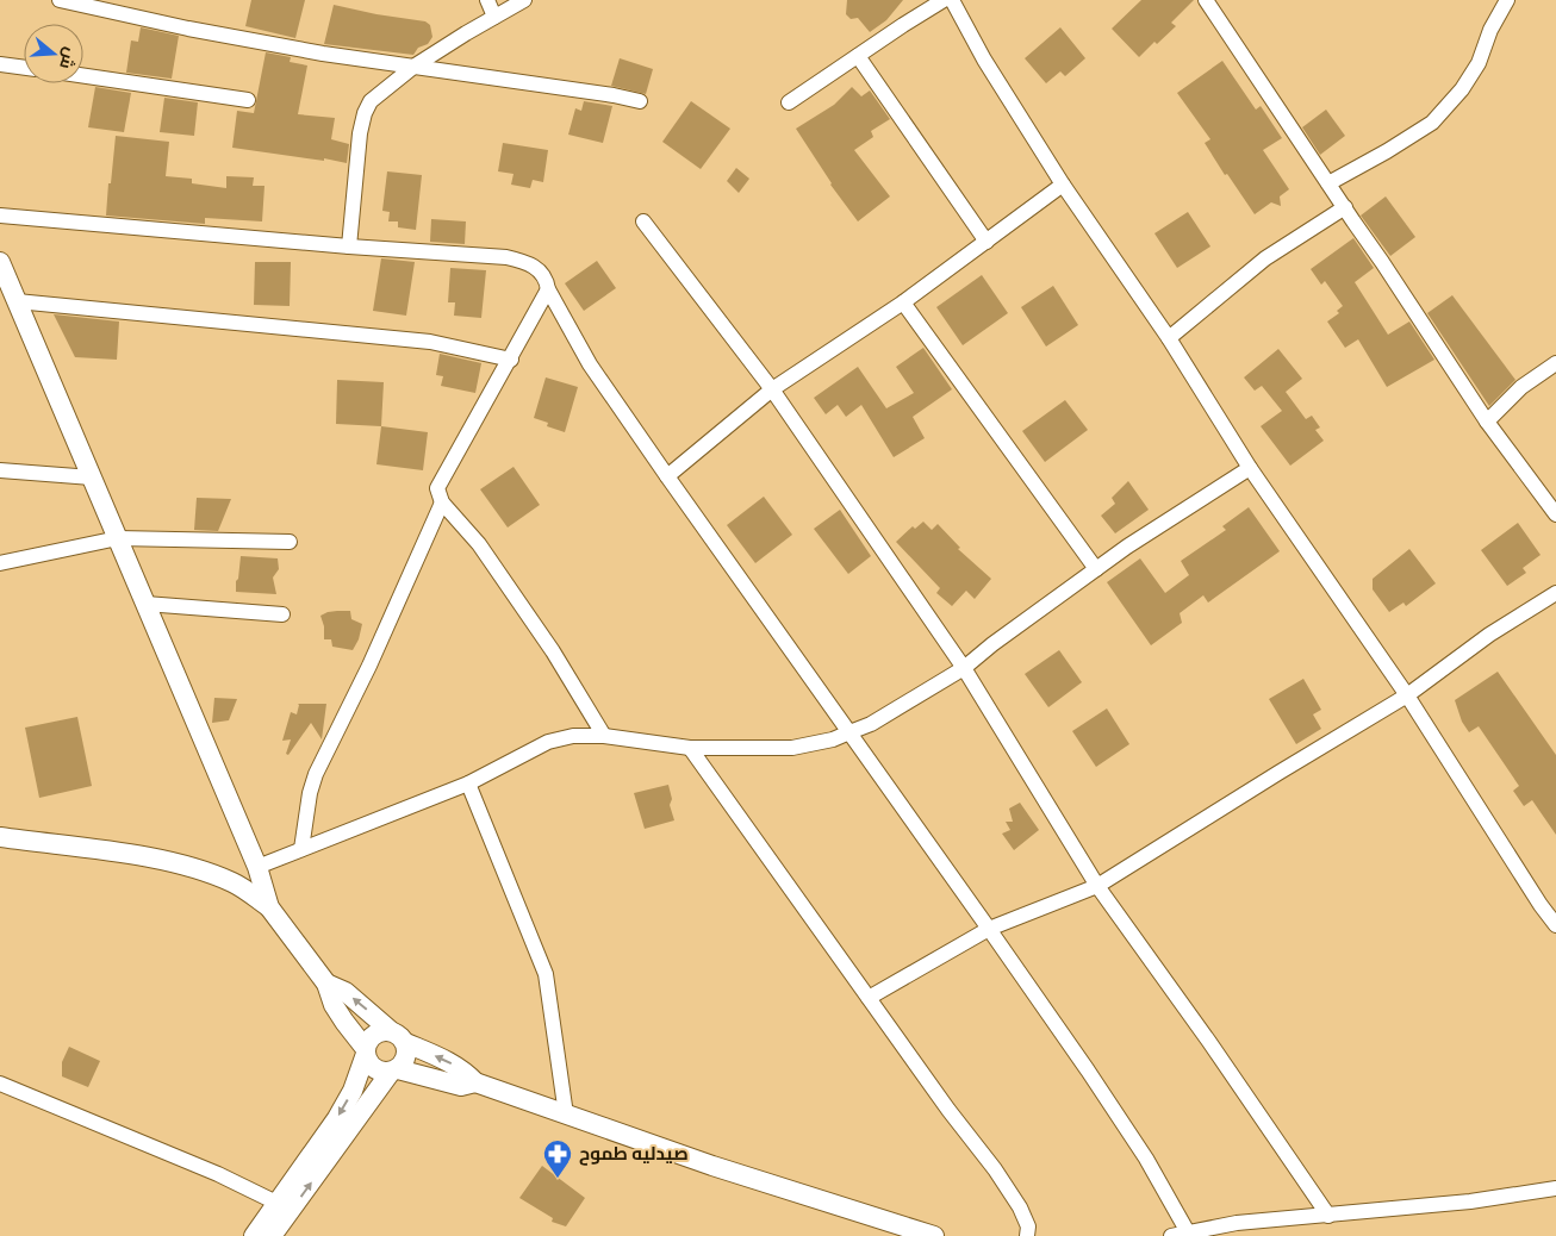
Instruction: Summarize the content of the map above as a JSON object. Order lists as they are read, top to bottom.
{
  "places": {
    "pharmacy": ["صيدليه طموح"]
  },
  "north": "right"
}
